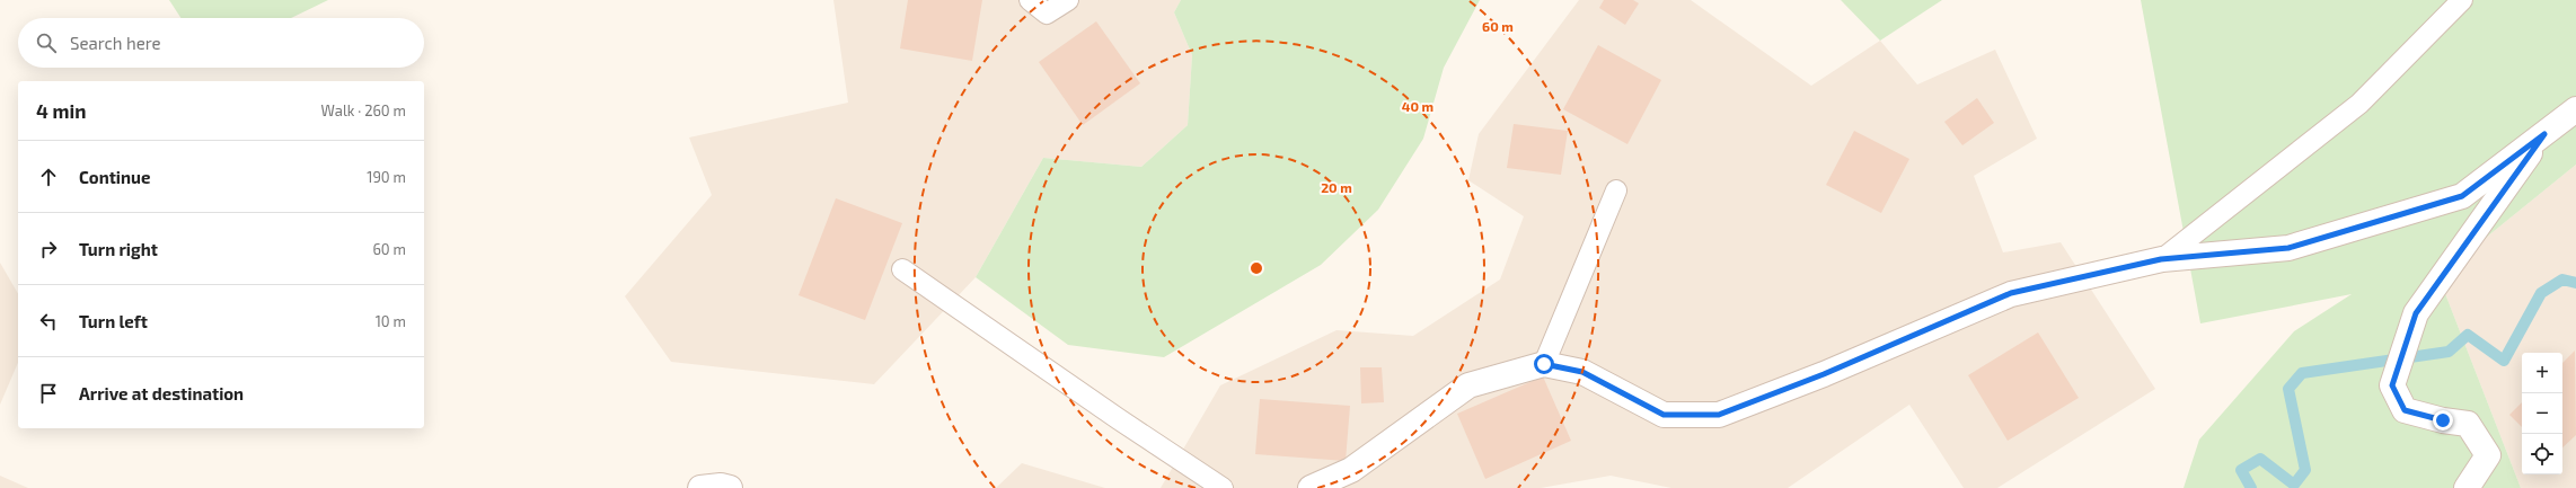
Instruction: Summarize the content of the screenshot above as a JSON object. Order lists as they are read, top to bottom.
{
  "page": {
    "search": "Search here",
    "heading": ["4 min", "Walk · 260 m"],
    "list": [
      ["Continue", "190 m"],
      ["Turn right", "60 m"],
      ["Turn left", "10 m"],
      "Arrive at destination"
    ],
    "map_buttons": ["+", "−"]
  },
  "rings": ["60 m", "40 m", "20 m"]
}
